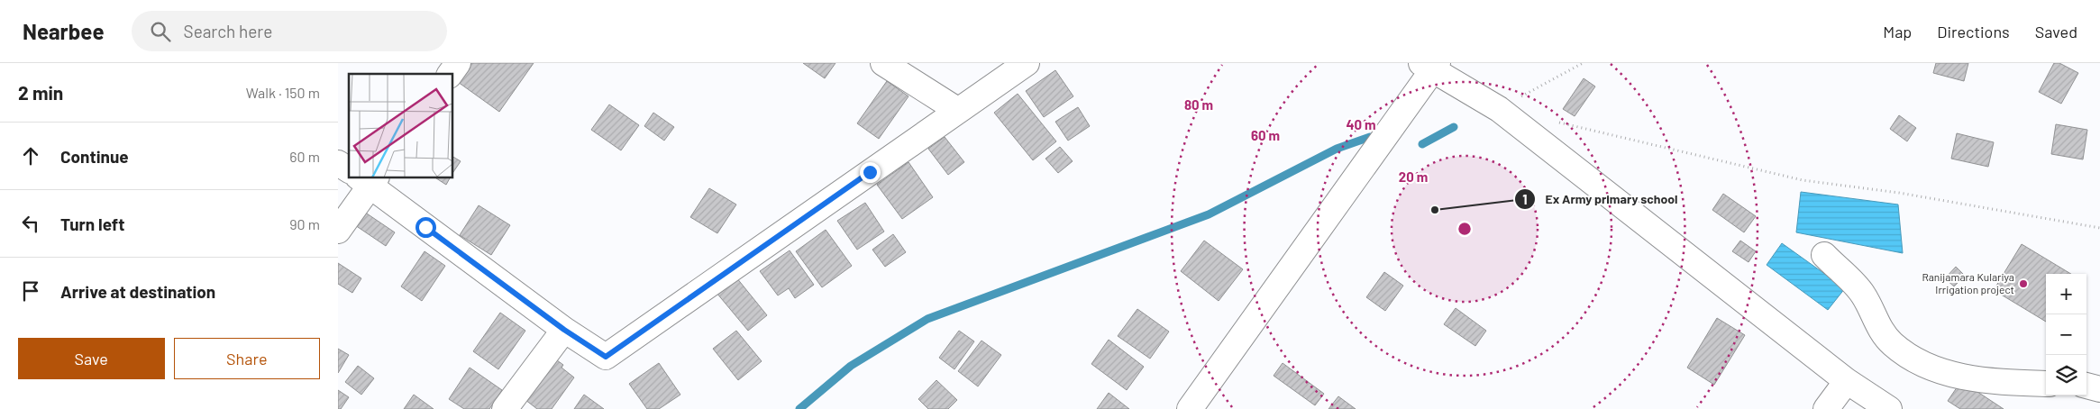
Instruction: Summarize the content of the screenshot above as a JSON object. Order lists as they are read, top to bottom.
{
  "places": ["Ex Army primary school", "Ranijamara Kulariya Irrigation project"],
  "page": {
    "header": "Nearbee",
    "search": "Search here",
    "nav": ["Map", "Directions", "Saved"],
    "heading": ["2 min", "Walk · 150 m"],
    "list": [
      ["Continue", "60 m"],
      ["Turn left", "90 m"],
      "Arrive at destination"
    ],
    "map_buttons": ["+", "−"],
    "buttons": ["Save", "Share"]
  },
  "rings": [
    "80 m",
    "40 m",
    "60 m",
    "20 m"
  ]
}
